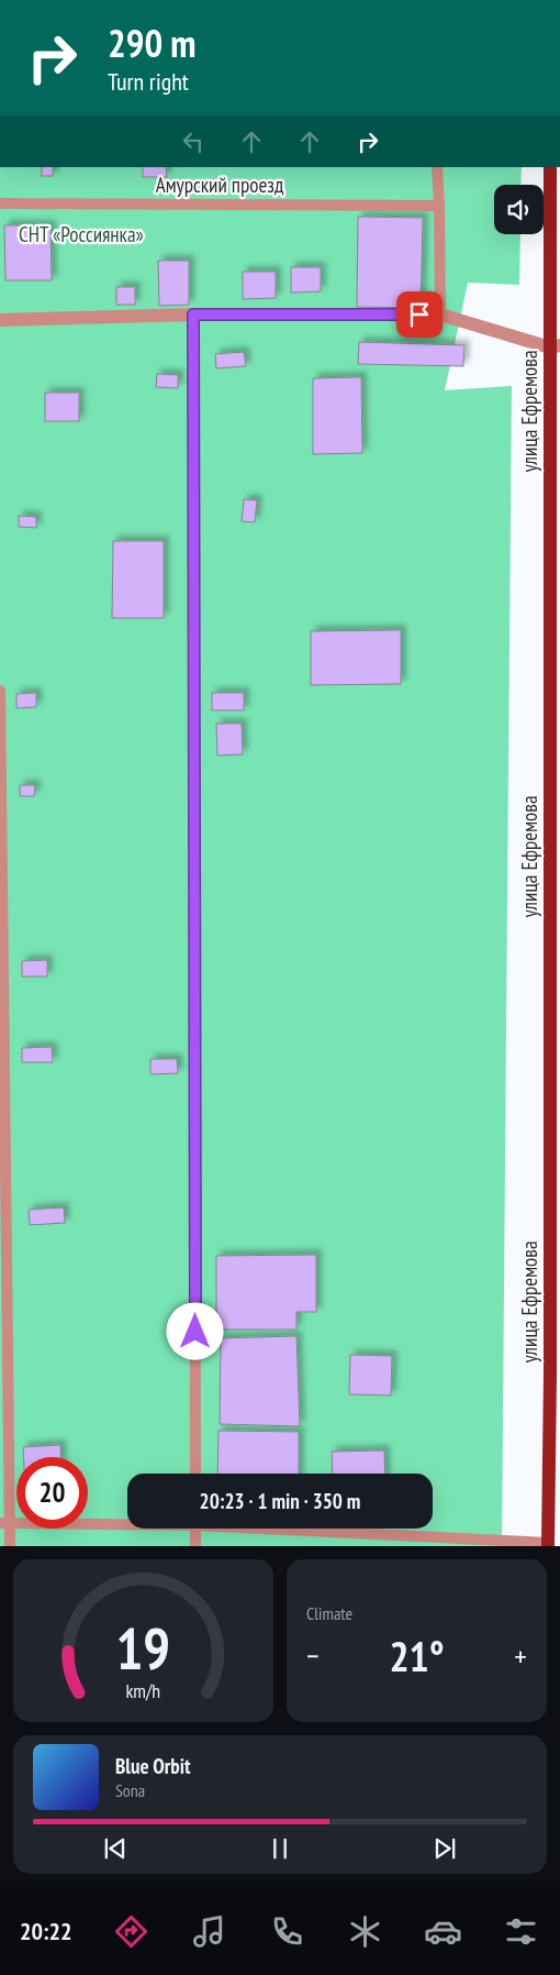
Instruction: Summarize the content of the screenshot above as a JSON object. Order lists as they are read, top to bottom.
{
  "streets": {
    "main road": ["улица Ефремова"],
    "lane": ["Амурский проезд"]
  },
  "parks": ["СНТ «Россиянка»"],
  "page": {
    "turn": ["290 m", "Turn right"],
    "limit": "20",
    "trip": "20:23 · 1 min · 350 m",
    "tile": "Climate",
    "heat": ["−", "21°", "+"],
    "song": ["Blue Orbit", "Sona"],
    "tabs": "20:22",
    "gauge": ["19", "km/h"]
  }
}
